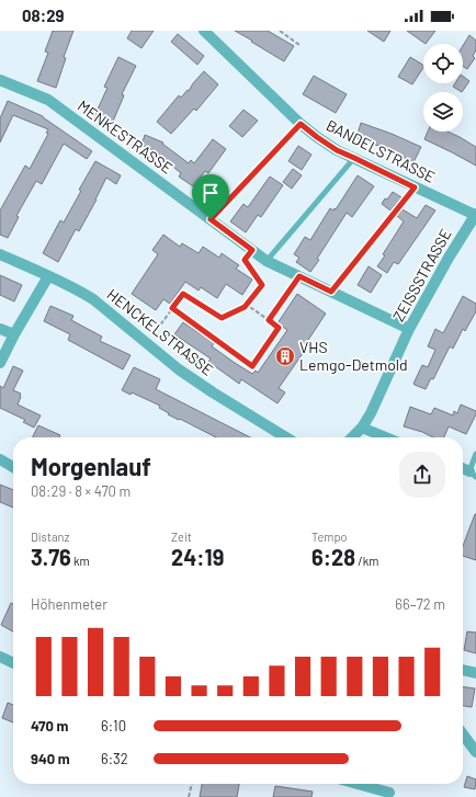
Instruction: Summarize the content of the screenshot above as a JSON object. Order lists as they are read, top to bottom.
{
  "streets": {
    "street": [
      "MENKESTRASSE",
      "BANDELSTRASSE",
      "ZEISSSTRASSE",
      "HENCKELSTRASSE"
    ]
  },
  "crossings": [
    ["MENKESTRASSE", "ZEISSSTRASSE"],
    ["BANDELSTRASSE", "ZEISSSTRASSE"]
  ],
  "places": {
    "building": ["VHS Lemgo-Detmold"]
  },
  "page": {
    "status": "08:29",
    "heading": ["Morgenlauf", "08:29 · 8 × 470 m"],
    "stats": [
      ["Distanz", "3.76 km"],
      ["Zeit", "24:19"],
      ["Tempo", "6:28 /km"]
    ],
    "chart": ["Höhenmeter", "66–72 m"],
    "list": [
      {
        "name": "470 m",
        "note": "6:10"
      },
      {
        "name": "940 m",
        "note": "6:32"
      }
    ]
  }
}
